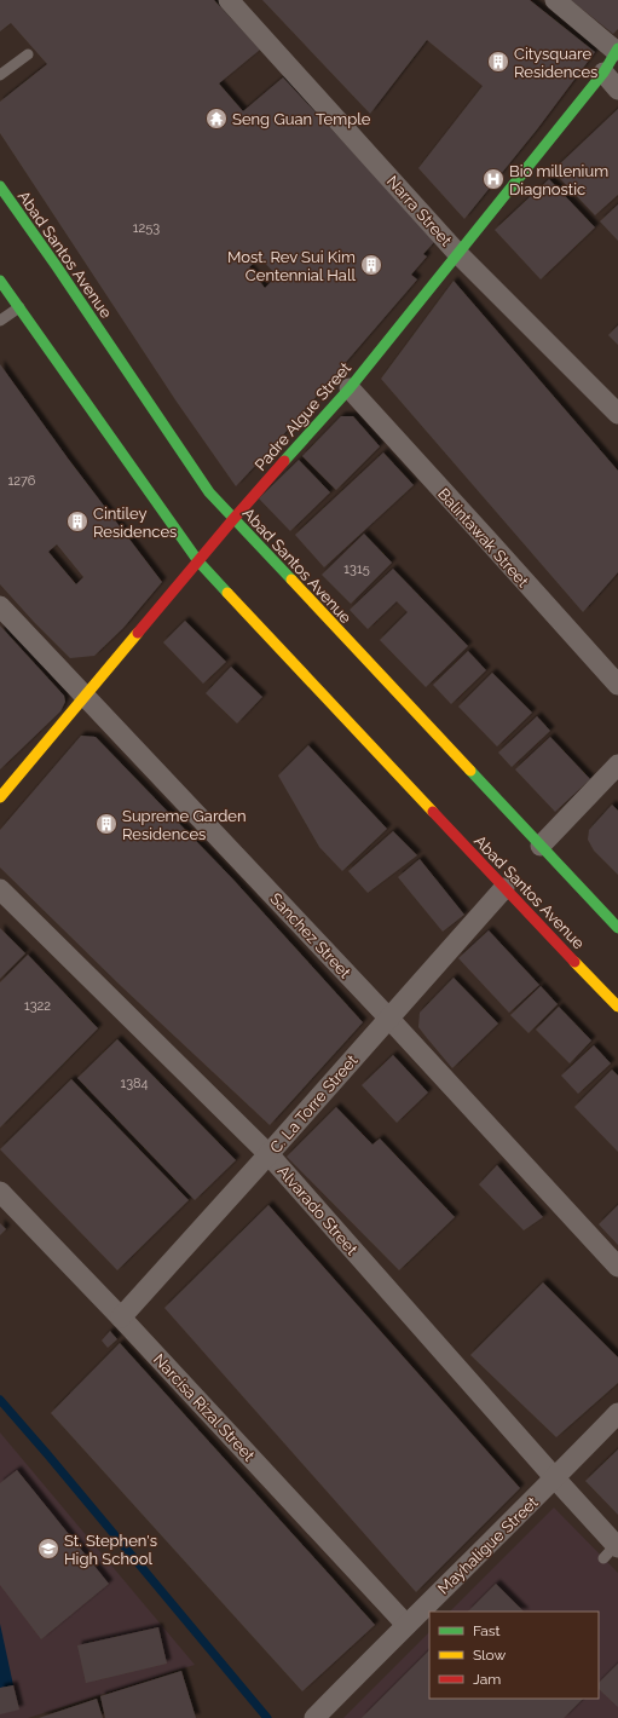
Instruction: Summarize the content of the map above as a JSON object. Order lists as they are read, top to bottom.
{
  "streets": {
    "main road": ["Abad Santos Avenue", "Padre Algue Street"],
    "street": [
      "Narra Street",
      "Balintawak Street",
      "Sanchez Street",
      "C. La Torre Street",
      "Alvarado Street",
      "Narcisa Rizal Street",
      "Mayhaligue Street"
    ]
  },
  "crossings": [
    ["Narra Street", "Padre Algue Street"],
    ["Abad Santos Avenue", "Padre Algue Street"],
    ["Abad Santos Avenue", "C. La Torre Street"],
    ["Padre Algue Street", "Balintawak Street"],
    ["Padre Algue Street", "Sanchez Street"],
    ["Sanchez Street", "C. La Torre Street"],
    ["C. La Torre Street", "Alvarado Street"],
    ["C. La Torre Street", "Narcisa Rizal Street"],
    ["Alvarado Street", "Mayhaligue Street"],
    ["Narcisa Rizal Street", "Mayhaligue Street"]
  ],
  "places": {
    "building": [
      "Citysquare Residences",
      "Most. Rev Sui Kim Centennial Hall",
      "Cintiley Residences",
      "Supreme Garden Residences"
    ],
    "temple": ["Seng Guan Temple"],
    "hospital": ["Bio millenium Diagnostic"],
    "school or university": ["St. Stephen's High School"]
  },
  "house_numbers": [
    "1253",
    "1276",
    "1315",
    "1322",
    "1384"
  ],
  "legend": ["Fast", "Slow", "Jam"]
}
